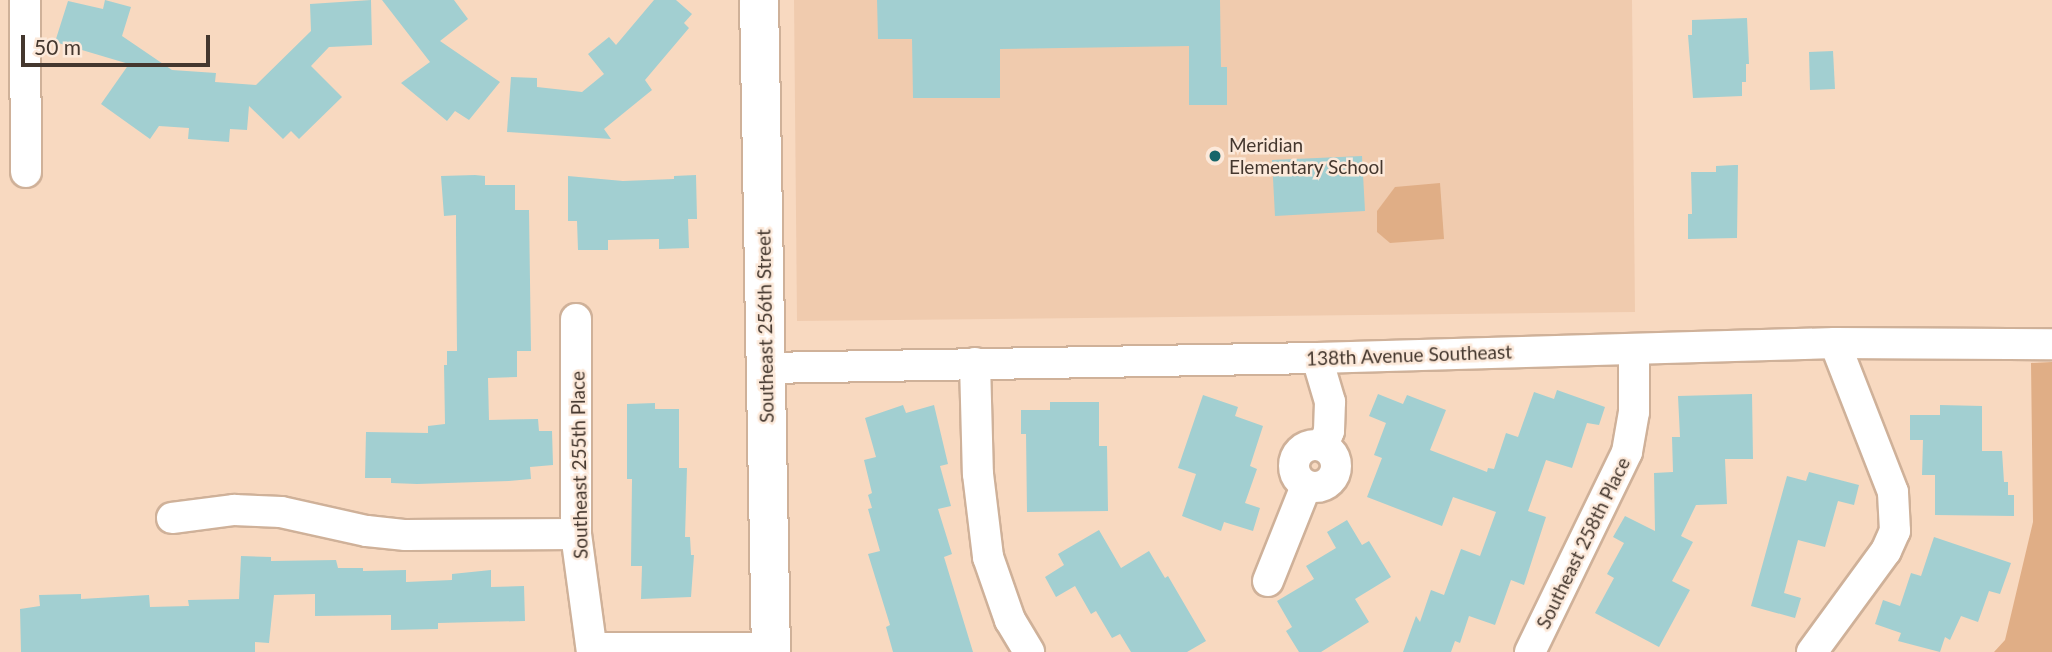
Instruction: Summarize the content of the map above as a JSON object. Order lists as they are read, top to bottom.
{
  "streets": {
    "main road": ["Southeast 256th Street"],
    "street": ["138th Avenue Southeast", "Southeast 255th Place", "Southeast 258th Place"]
  },
  "crossings": [
    ["Southeast 256th Street", "138th Avenue Southeast"],
    ["138th Avenue Southeast", "Southeast 258th Place"]
  ],
  "places": ["Meridian Elementary School"],
  "scale_bar": "50 m"
}
